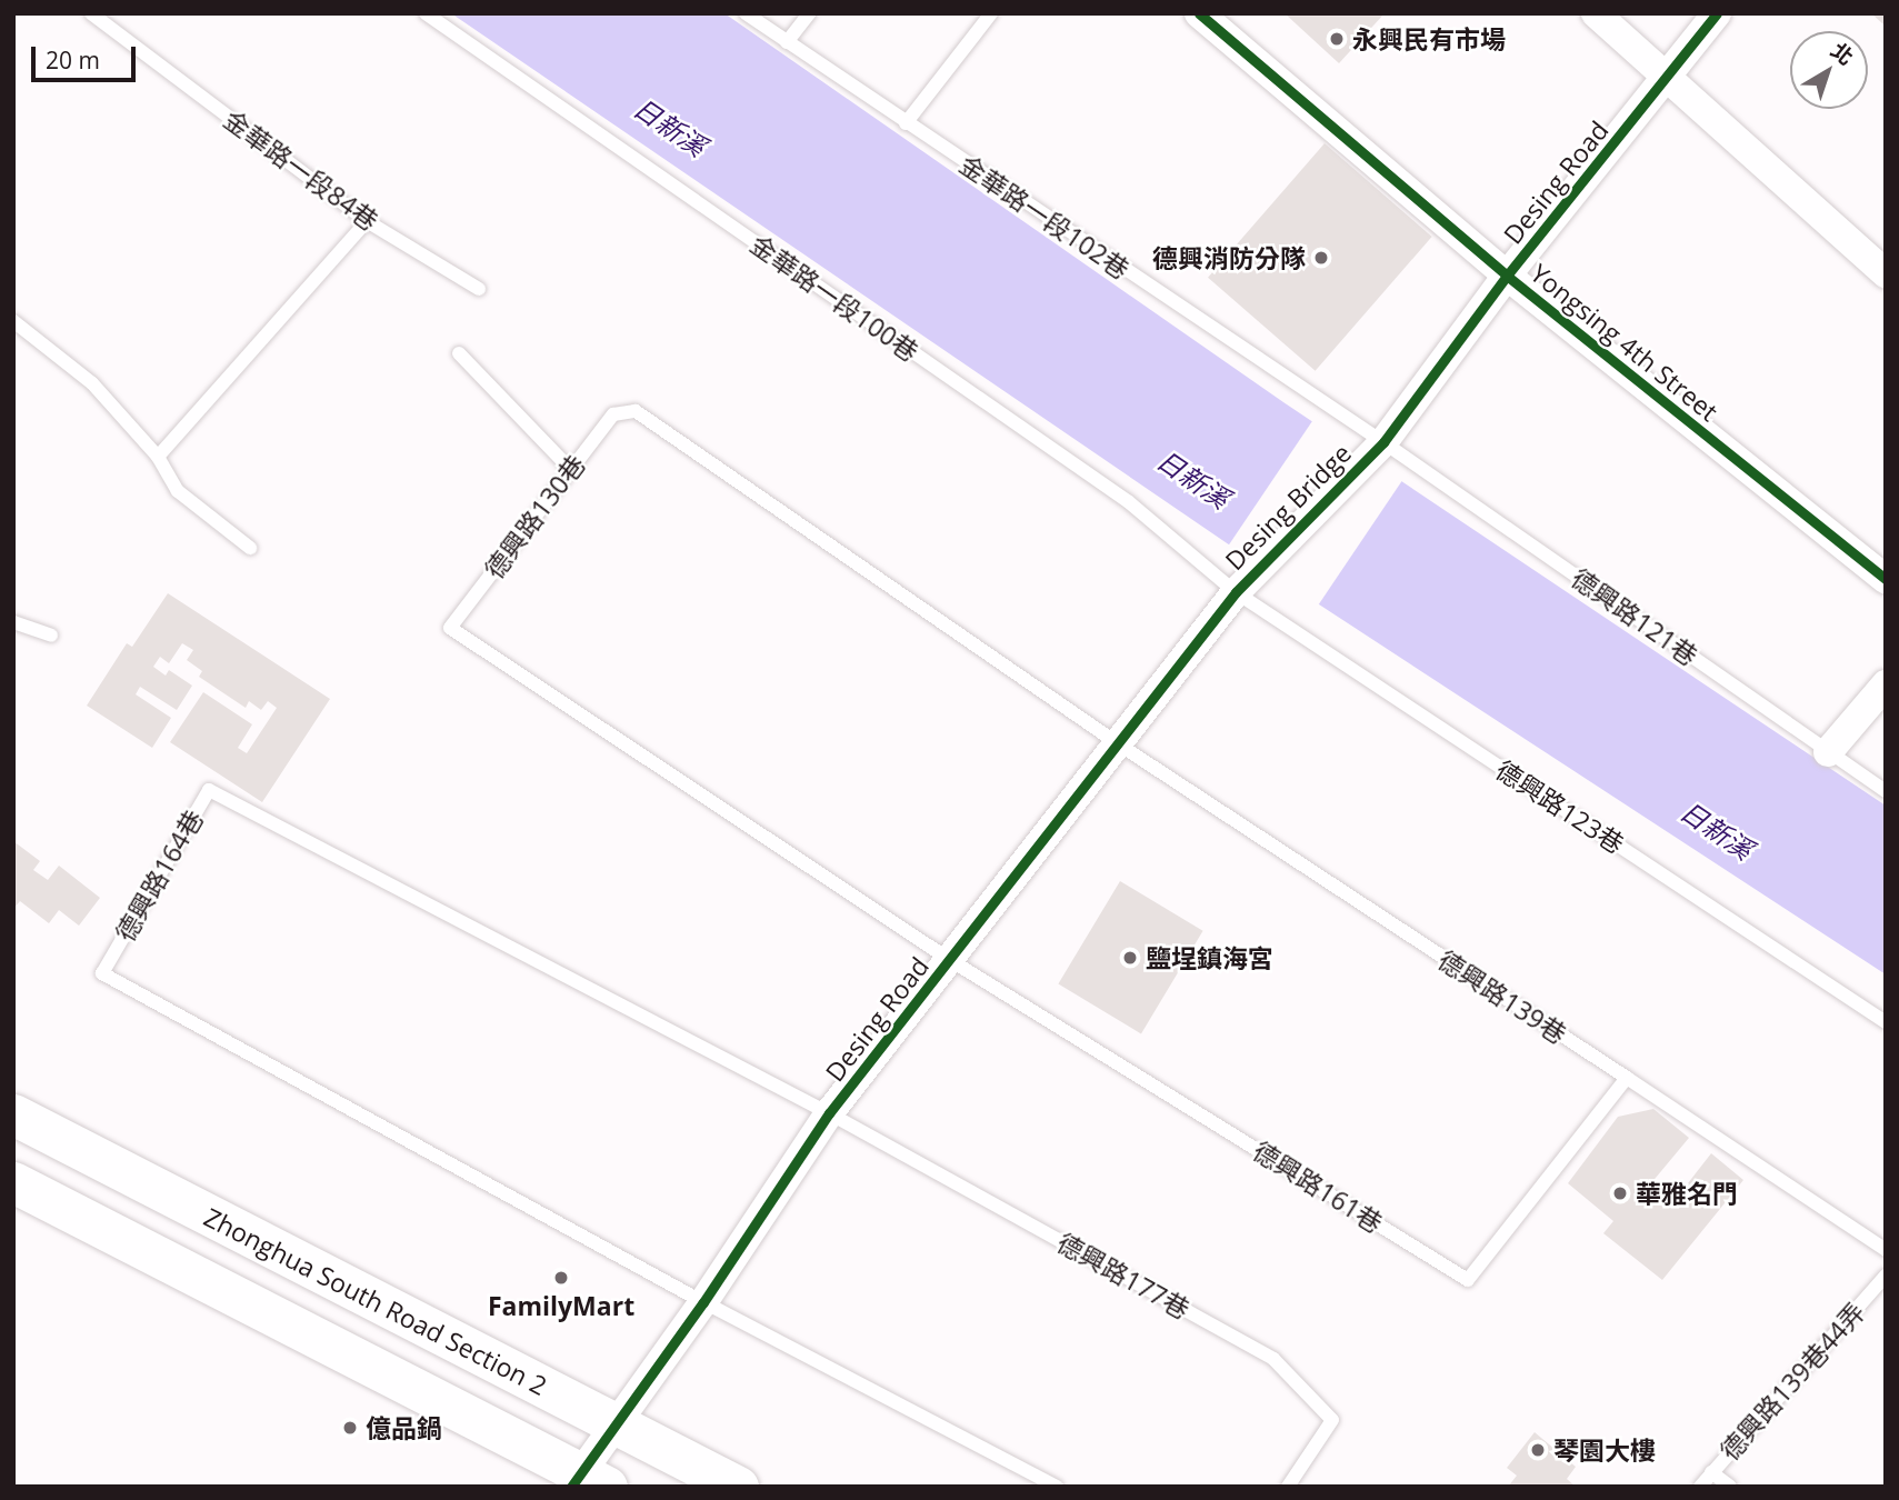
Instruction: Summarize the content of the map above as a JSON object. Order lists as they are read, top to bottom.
{
  "streets": {
    "street": [
      "Desing Road",
      "Yongsing 4th Street",
      "Desing Bridge",
      "Zhonghua South Road Section 2"
    ],
    "lane": [
      "金華路一段84巷",
      "金華路一段102巷",
      "金華路一段100巷",
      "德興路130巷",
      "德興路121巷",
      "德興路123巷",
      "德興路164巷",
      "德興路139巷",
      "德興路161巷",
      "德興路177巷",
      "德興路139巷44弄"
    ]
  },
  "crossings": [
    ["Desing Road", "金華路一段102巷"],
    ["Desing Road", "金華路一段100巷"],
    ["Desing Road", "Yongsing 4th Street"],
    ["Desing Road", "Desing Bridge"],
    ["Desing Road", "德興路130巷"],
    ["Desing Road", "德興路121巷"],
    ["Desing Road", "德興路123巷"],
    ["Desing Road", "德興路164巷"],
    ["Desing Road", "德興路139巷"],
    ["Desing Road", "德興路161巷"],
    ["Desing Road", "德興路177巷"],
    ["Desing Road", "Zhonghua South Road Section 2"],
    ["金華路一段102巷", "Desing Bridge"],
    ["金華路一段102巷", "德興路121巷"],
    ["金華路一段100巷", "Desing Bridge"],
    ["金華路一段100巷", "德興路123巷"],
    ["Desing Bridge", "德興路121巷"],
    ["Desing Bridge", "德興路123巷"],
    ["德興路130巷", "德興路139巷"],
    ["德興路130巷", "德興路161巷"],
    ["德興路164巷", "德興路177巷"],
    ["德興路139巷", "德興路161巷"]
  ],
  "water": ["日新溪"],
  "places": [
    "永興民有市場",
    "德興消防分隊",
    "鹽埕鎮海宮",
    "華雅名門",
    "FamilyMart",
    "億品鍋",
    "琴園大樓"
  ],
  "scale_bar": "20 m",
  "north": "top right"
}
